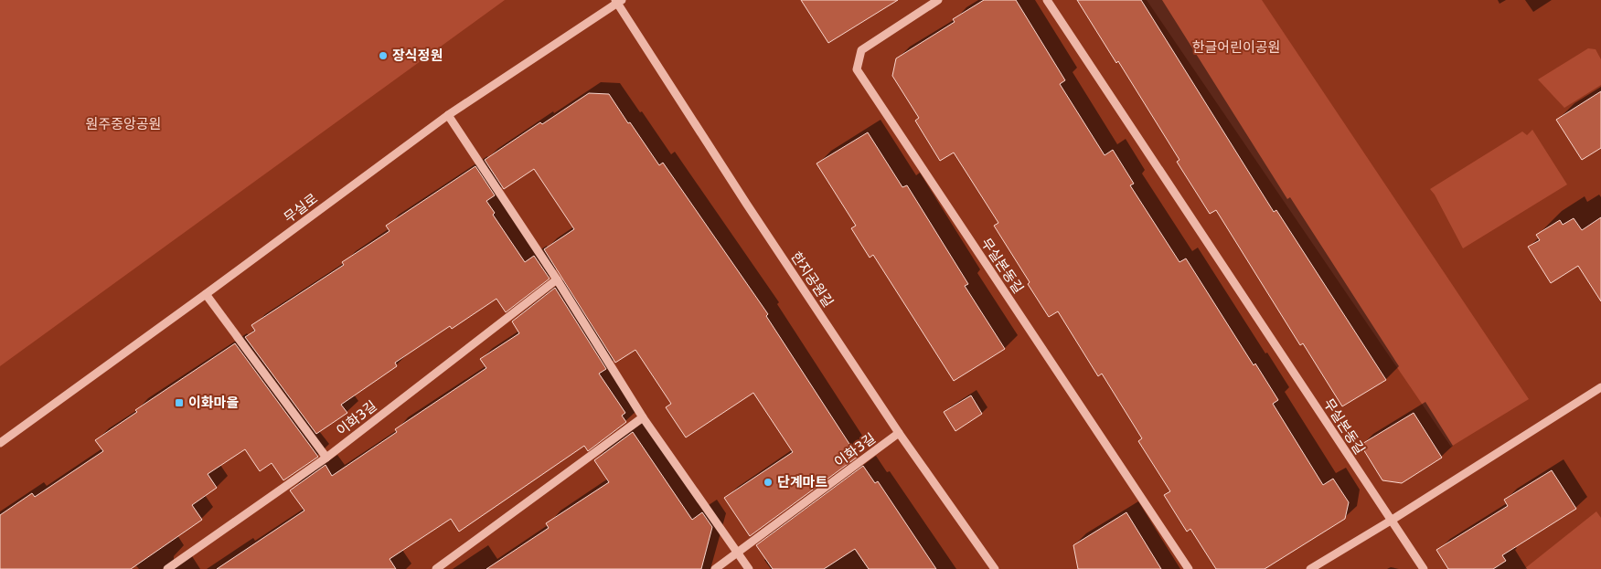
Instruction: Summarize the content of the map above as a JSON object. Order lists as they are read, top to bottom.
{
  "streets": {
    "street": [
      "무실로",
      "무실본동길",
      "한지공원길",
      "이화3길"
    ]
  },
  "crossings": [
    ["무실로", "한지공원길"],
    ["한지공원길", "이화3길"]
  ],
  "parks": ["한글어린이공원", "원주중앙공원"],
  "places": {
    "other": ["장식정원", "단계마트"],
    "transit": ["이화마을"]
  }
}
